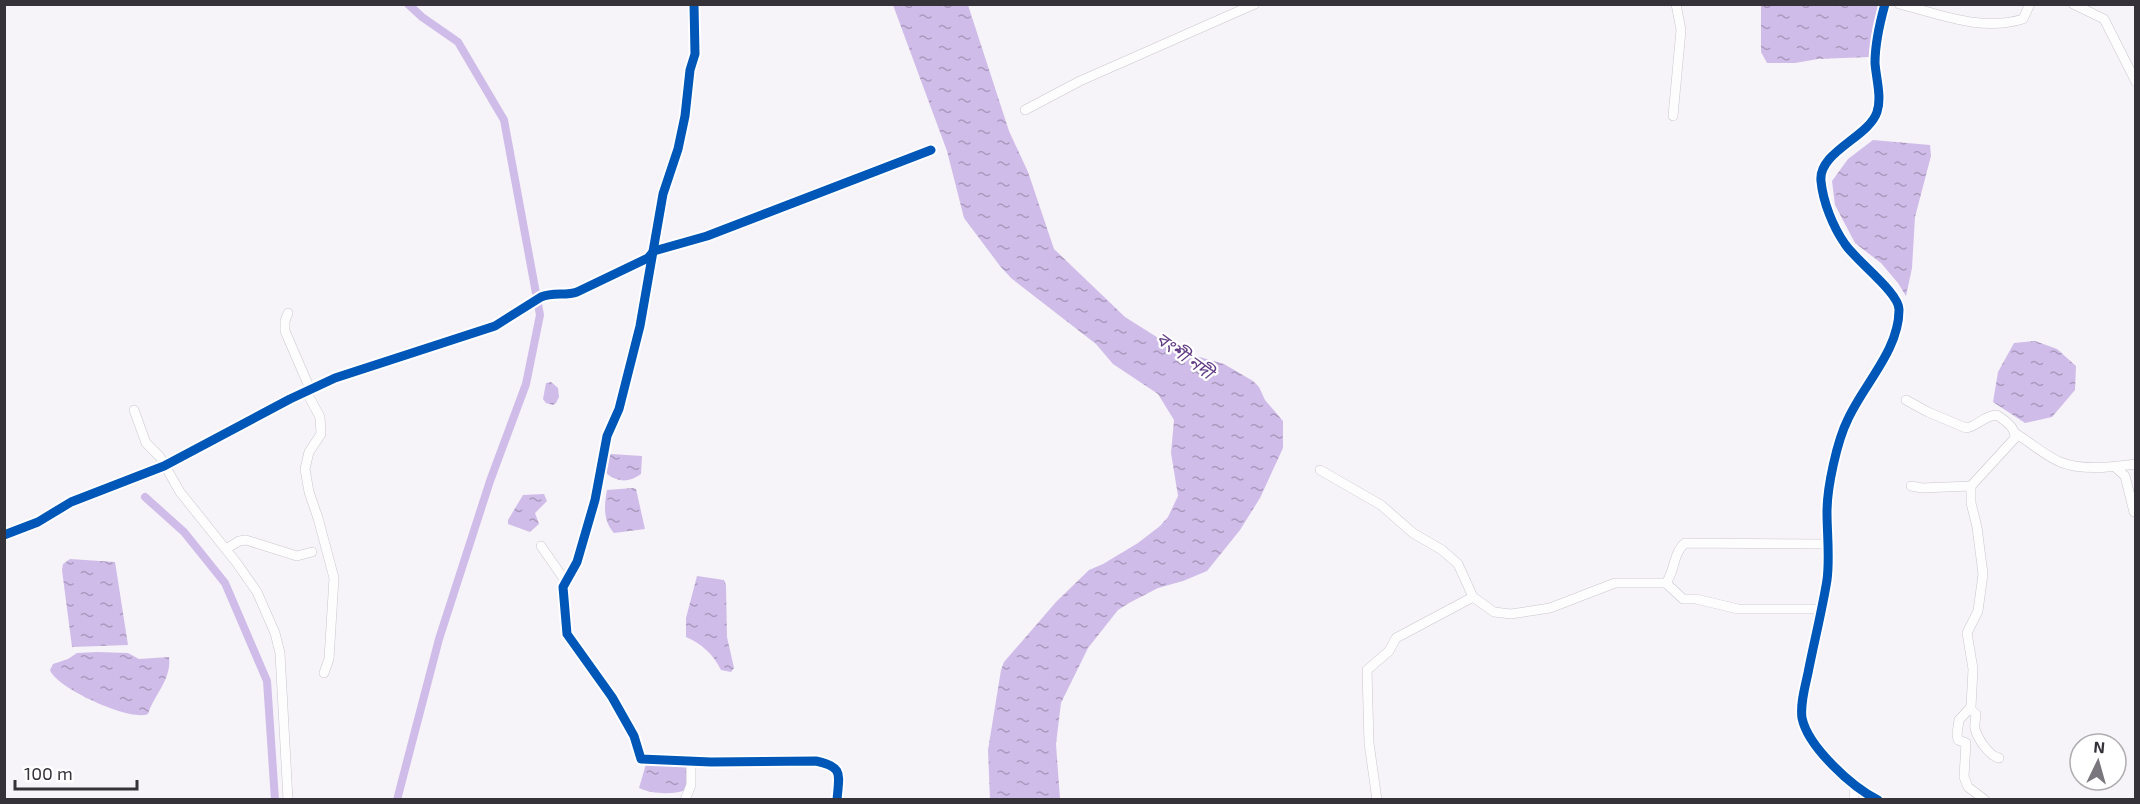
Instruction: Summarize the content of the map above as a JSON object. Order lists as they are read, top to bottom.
{
  "water": ["বংশী নদী"],
  "scale_bar": "100 m",
  "north": "top"
}
